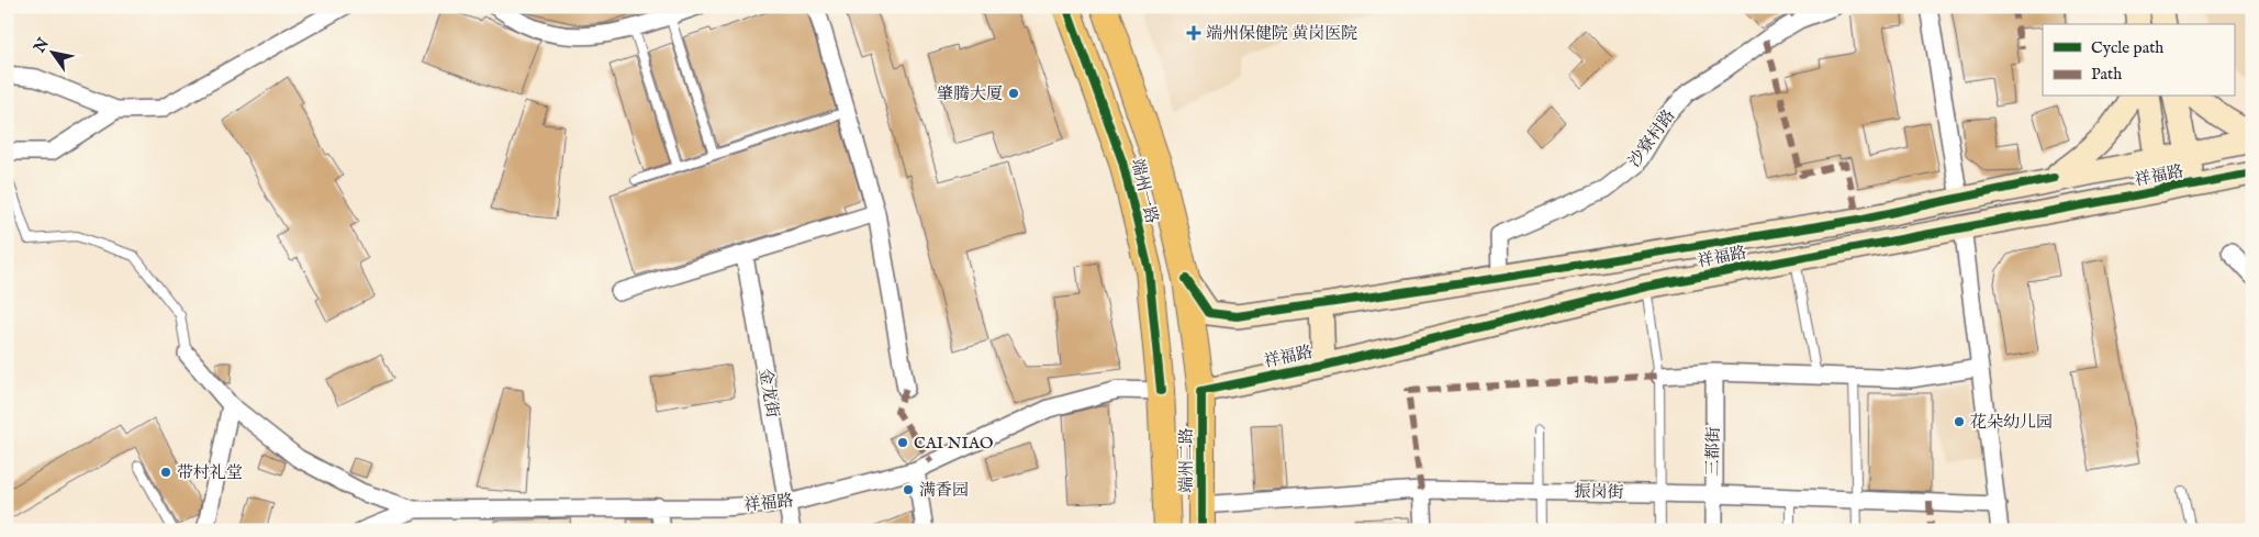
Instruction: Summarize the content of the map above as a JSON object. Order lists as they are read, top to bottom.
{
  "streets": {
    "main road": ["端州一路", "端州二路"],
    "street": [
      "沙寮村路",
      "祥福路",
      "金龙街",
      "三都街",
      "振岗街"
    ]
  },
  "crossings": [
    ["沙寮村路", "祥福路"],
    ["祥福路", "端州一路"],
    ["祥福路", "金龙街"],
    ["祥福路", "端州二路"],
    ["端州一路", "端州二路"],
    ["三都街", "振岗街"],
    ["端州二路", "振岗街"]
  ],
  "places": {
    "health": ["端州保健院 黄岗医院"],
    "other": [
      "肇腾大厦",
      "花朵幼儿园",
      "CAI NIAO",
      "带村礼堂",
      "满香园"
    ]
  },
  "legend": ["Cycle path", "Path"],
  "north": "top left"
}
